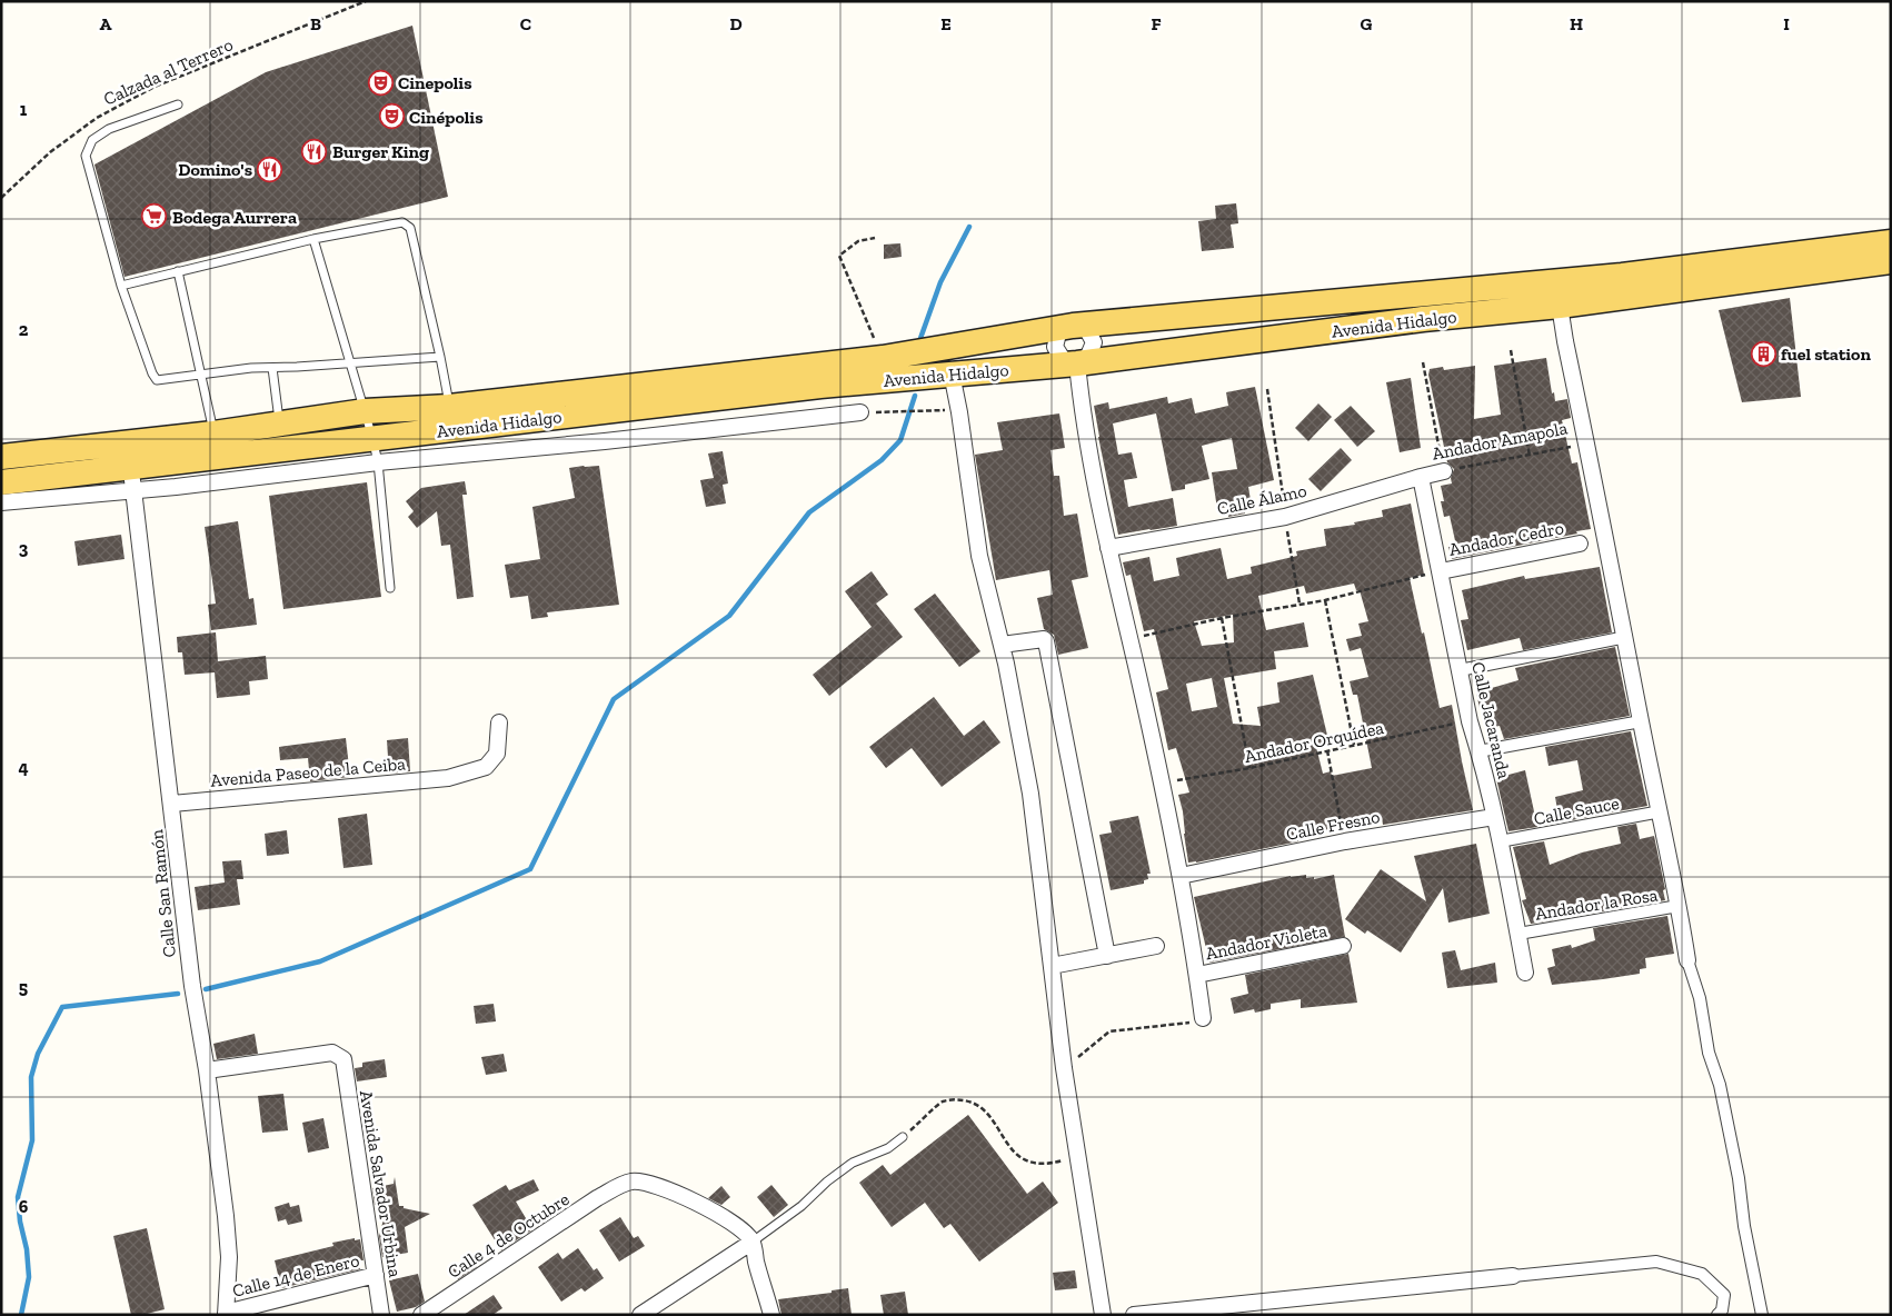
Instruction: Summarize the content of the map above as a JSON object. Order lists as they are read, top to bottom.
{
  "streets": {
    "main road": ["Avenida Hidalgo"],
    "street": [
      "Andador Amapola",
      "Calle Álamo",
      "Andador Cedro",
      "Calle Jacaranda",
      "Avenida Paseo de la Ceiba",
      "Calle Sauce",
      "Calle Fresno",
      "Calle San Ramón",
      "Andador la Rosa",
      "Andador Violeta",
      "Avenida Salvador Urbina",
      "Calle 4 de Octubre",
      "Calle 14 de Enero"
    ],
    "path": ["Calzada al Terrero", "Andador Orquídea"]
  },
  "crossings": [
    ["Avenida Hidalgo", "Calle San Ramón"],
    ["Andador Amapola", "Calle Álamo"],
    ["Andador Amapola", "Calle Jacaranda"],
    ["Calle Álamo", "Calle Jacaranda"],
    ["Andador Cedro", "Calle Jacaranda"],
    ["Calle Jacaranda", "Andador Orquídea"],
    ["Calle Jacaranda", "Calle Sauce"],
    ["Calle Jacaranda", "Calle Fresno"],
    ["Calle Jacaranda", "Andador la Rosa"],
    ["Avenida Paseo de la Ceiba", "Calle San Ramón"],
    ["Calle San Ramón", "Avenida Salvador Urbina"],
    ["Calle San Ramón", "Calle 14 de Enero"],
    ["Avenida Salvador Urbina", "Calle 14 de Enero"]
  ],
  "places": {
    "theatre": ["Cinepolis", "Cinépolis"],
    "restaurant": ["Burger King", "Domino's"],
    "supermarket": ["Bodega Aurrera"],
    "building": ["fuel station"]
  },
  "grid": {
    "columns": [
      "A",
      "B",
      "C",
      "D",
      "E",
      "F",
      "G",
      "H",
      "I"
    ],
    "rows": [
      "1",
      "2",
      "3",
      "4",
      "5",
      "6"
    ]
  }
}
